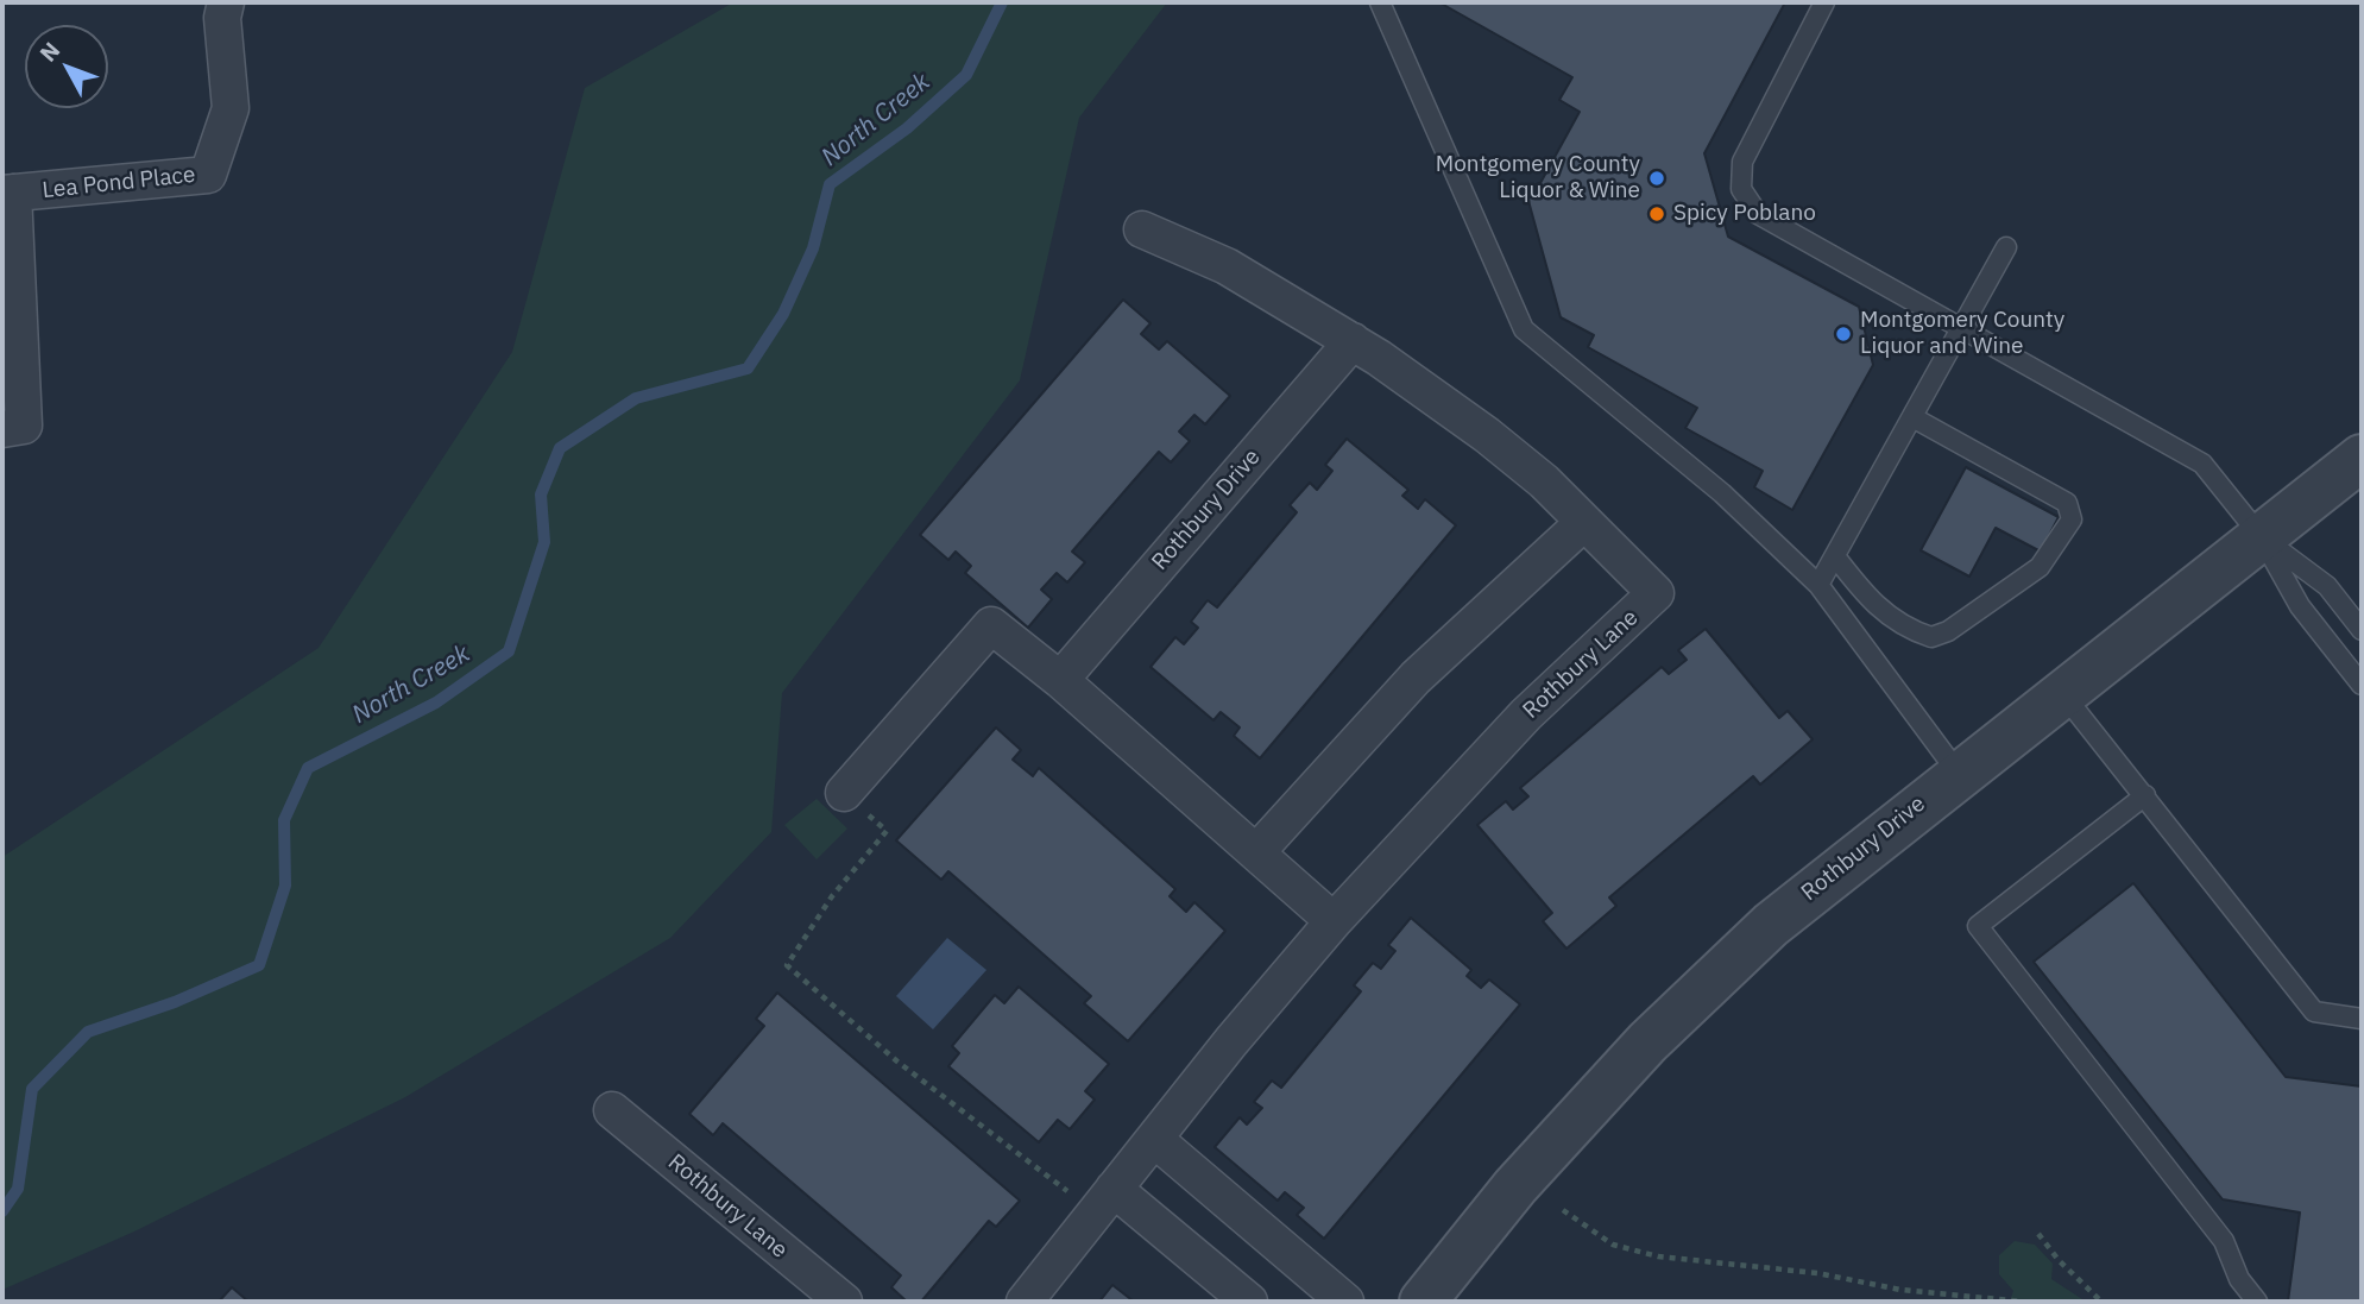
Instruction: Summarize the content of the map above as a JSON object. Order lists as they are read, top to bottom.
{
  "streets": {
    "street": ["Lea Pond Place", "Rothbury Drive", "Rothbury Lane"]
  },
  "crossings": [
    ["Rothbury Drive", "Rothbury Lane"]
  ],
  "water": ["North Creek"],
  "places": ["Montgomery County Liquor & Wine", "Spicy Poblano", "Montgomery County Liquor and Wine"],
  "north": "top left"
}
